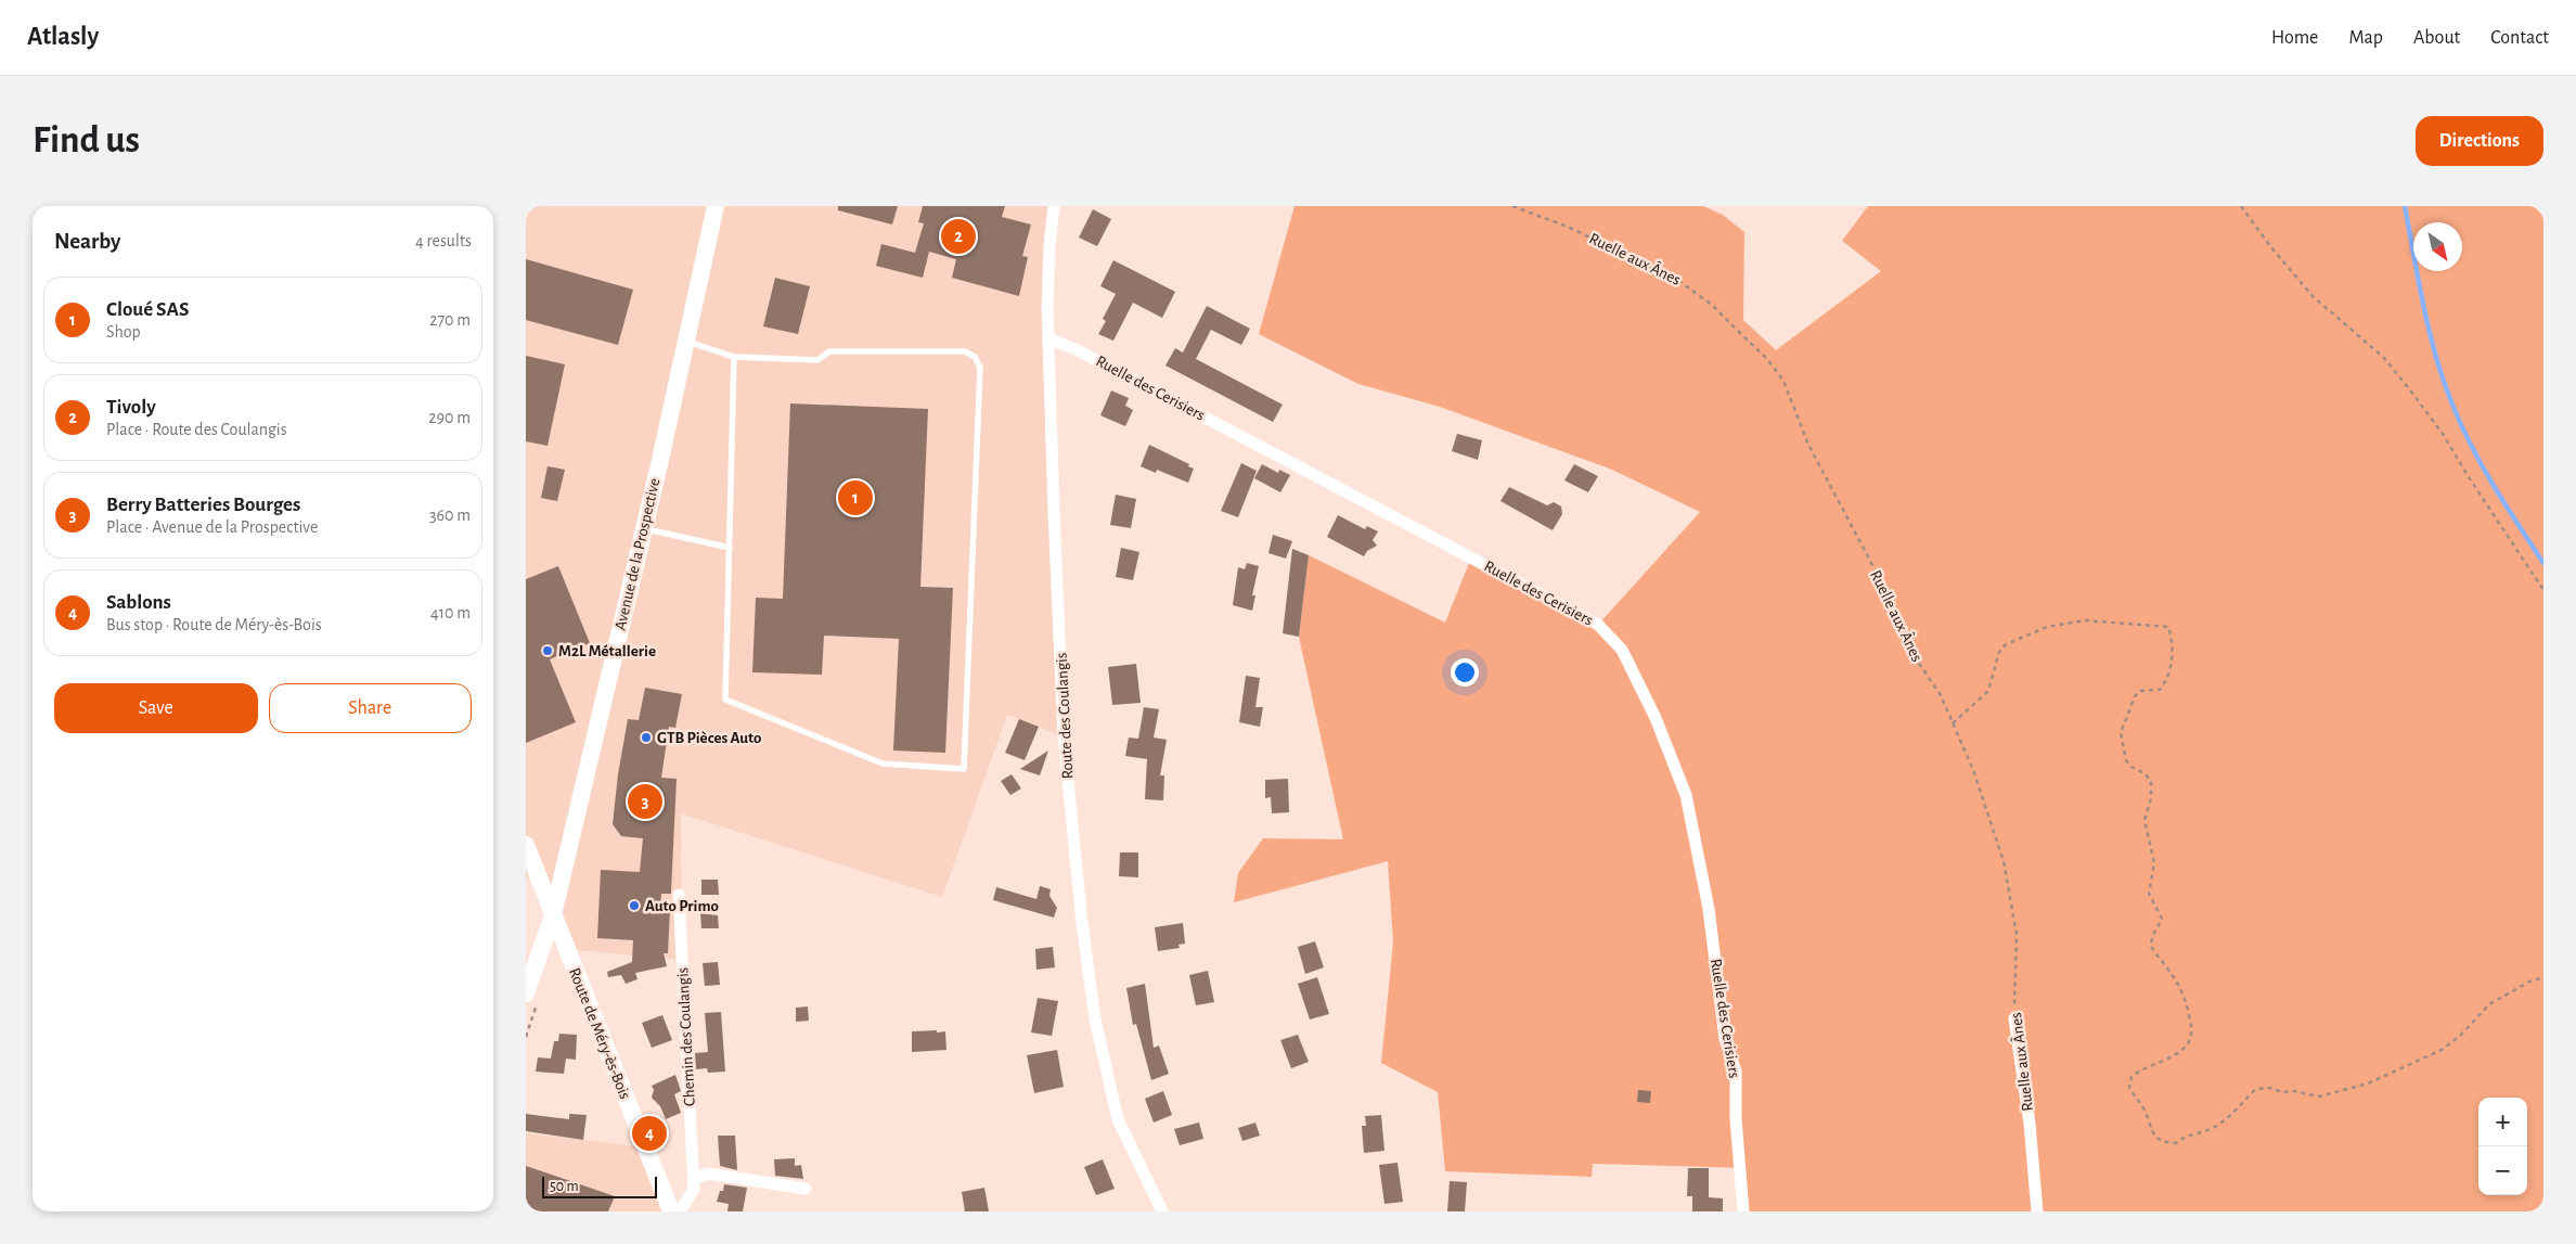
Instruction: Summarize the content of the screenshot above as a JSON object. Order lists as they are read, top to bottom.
{
  "streets": {
    "main road": ["Avenue de la Prospective", "Route de Méry-ès-Bois"],
    "street": [
      "Ruelle aux Ânes",
      "Ruelle des Cerisiers",
      "Route des Coulangis",
      "Chemin des Coulangis"
    ]
  },
  "crossings": [
    ["Ruelle des Cerisiers", "Route des Coulangis"],
    ["Avenue de la Prospective", "Route de Méry-ès-Bois"],
    ["Route de Méry-ès-Bois", "Chemin des Coulangis"]
  ],
  "places": ["M2L Métallerie", "GTB Pièces Auto", "Auto Primo"],
  "scale_bar": "50 m",
  "north": "bottom right",
  "page": {
    "header": "Atlasly",
    "nav": [
      "Home",
      "Map",
      "About",
      "Contact"
    ],
    "buttons": [
      "Directions",
      ["Save", "Share"]
    ],
    "title": "Find us",
    "heading": ["Nearby", "4 results"],
    "pins": [
      "2",
      "1",
      "3",
      "4"
    ],
    "list": [
      {
        "mark": "1",
        "name": "Cloué SAS",
        "note": "Shop",
        "value": "270 m"
      },
      {
        "mark": "2",
        "name": "Tivoly",
        "note": "Place · Route des Coulangis",
        "value": "290 m"
      },
      {
        "mark": "3",
        "name": "Berry Batteries Bourges",
        "note": "Place · Avenue de la Prospective",
        "value": "360 m"
      },
      {
        "mark": "4",
        "name": "Sablons",
        "note": "Bus stop · Route de Méry-ès-Bois",
        "value": "410 m"
      }
    ],
    "map_buttons": ["+", "−"],
    "scale": "50 m"
  }
}
